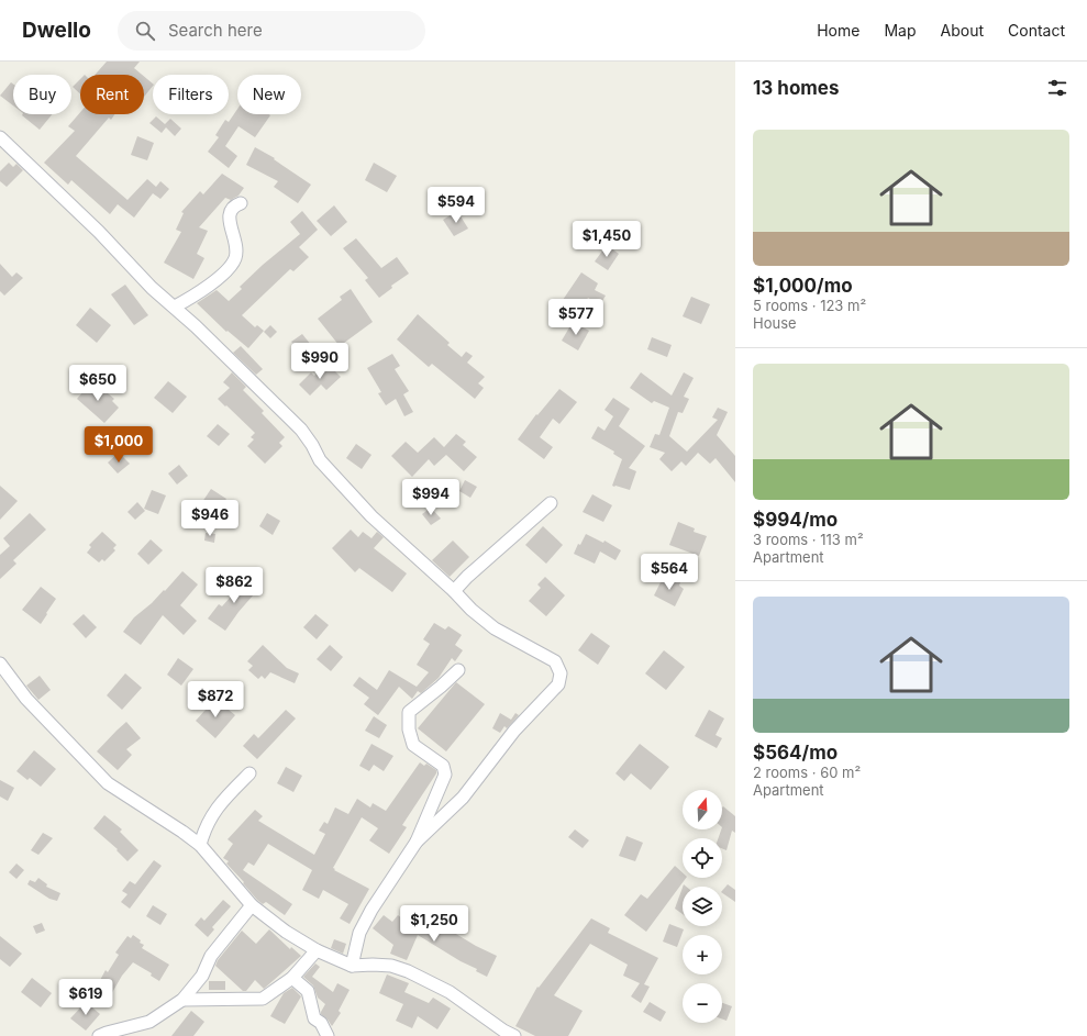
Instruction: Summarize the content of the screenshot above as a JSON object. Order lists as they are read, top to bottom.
{
  "north": "top",
  "page": {
    "header": "Dwello",
    "search": "Search here",
    "nav": [
      "Home",
      "Map",
      "About",
      "Contact"
    ],
    "heading": "13 homes",
    "chip": [
      "Buy",
      "Rent",
      "Filters",
      "New"
    ],
    "list": [
      {
        "name": "$1,000/mo",
        "note": "5 rooms · 123 m² · House"
      },
      {
        "name": "$994/mo",
        "note": "3 rooms · 113 m² · Apartment"
      },
      {
        "name": "$564/mo",
        "note": "2 rooms · 60 m² · Apartment"
      }
    ],
    "price": [
      "$594",
      "$1,450",
      "$577",
      "$990",
      "$650",
      "$1,000",
      "$994",
      "$946",
      "$564",
      "$862",
      "$872",
      "$1,250",
      "$619"
    ],
    "map_buttons": ["+", "−"]
  }
}
